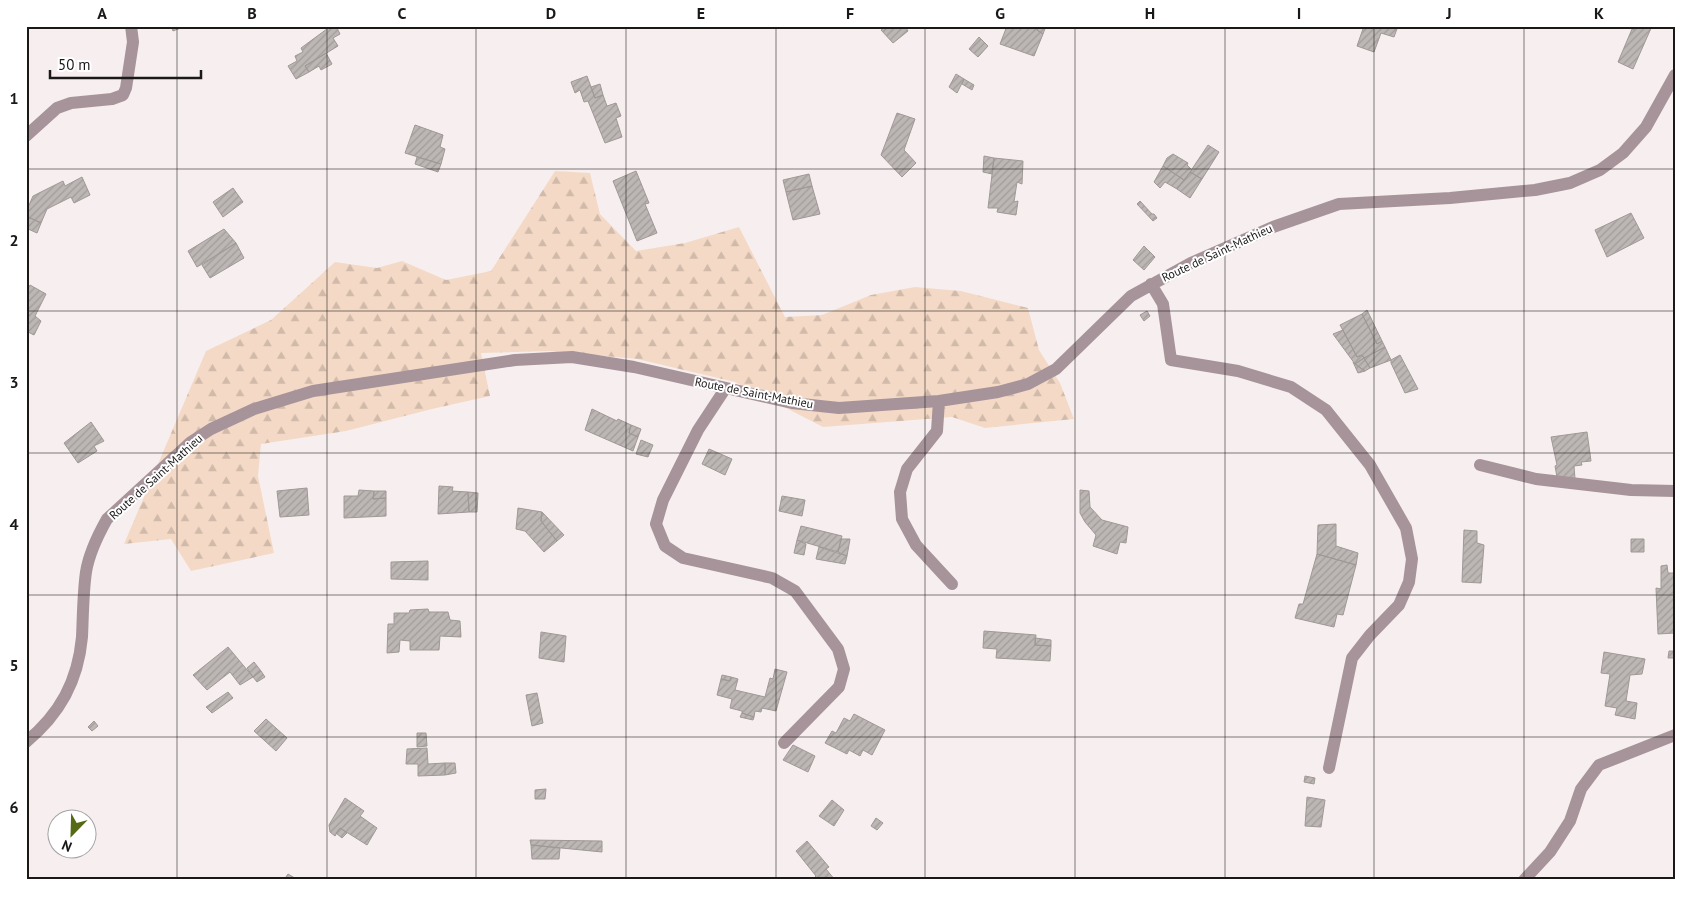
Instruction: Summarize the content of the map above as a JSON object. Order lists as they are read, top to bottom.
{
  "streets": {
    "street": ["Route de Saint-Mathieu"]
  },
  "scale_bar": "50 m",
  "north": "bottom left",
  "grid": {
    "columns": [
      "A",
      "B",
      "C",
      "D",
      "E",
      "F",
      "G",
      "H",
      "I",
      "J",
      "K"
    ],
    "rows": [
      "1",
      "2",
      "3",
      "4",
      "5",
      "6"
    ]
  }
}
